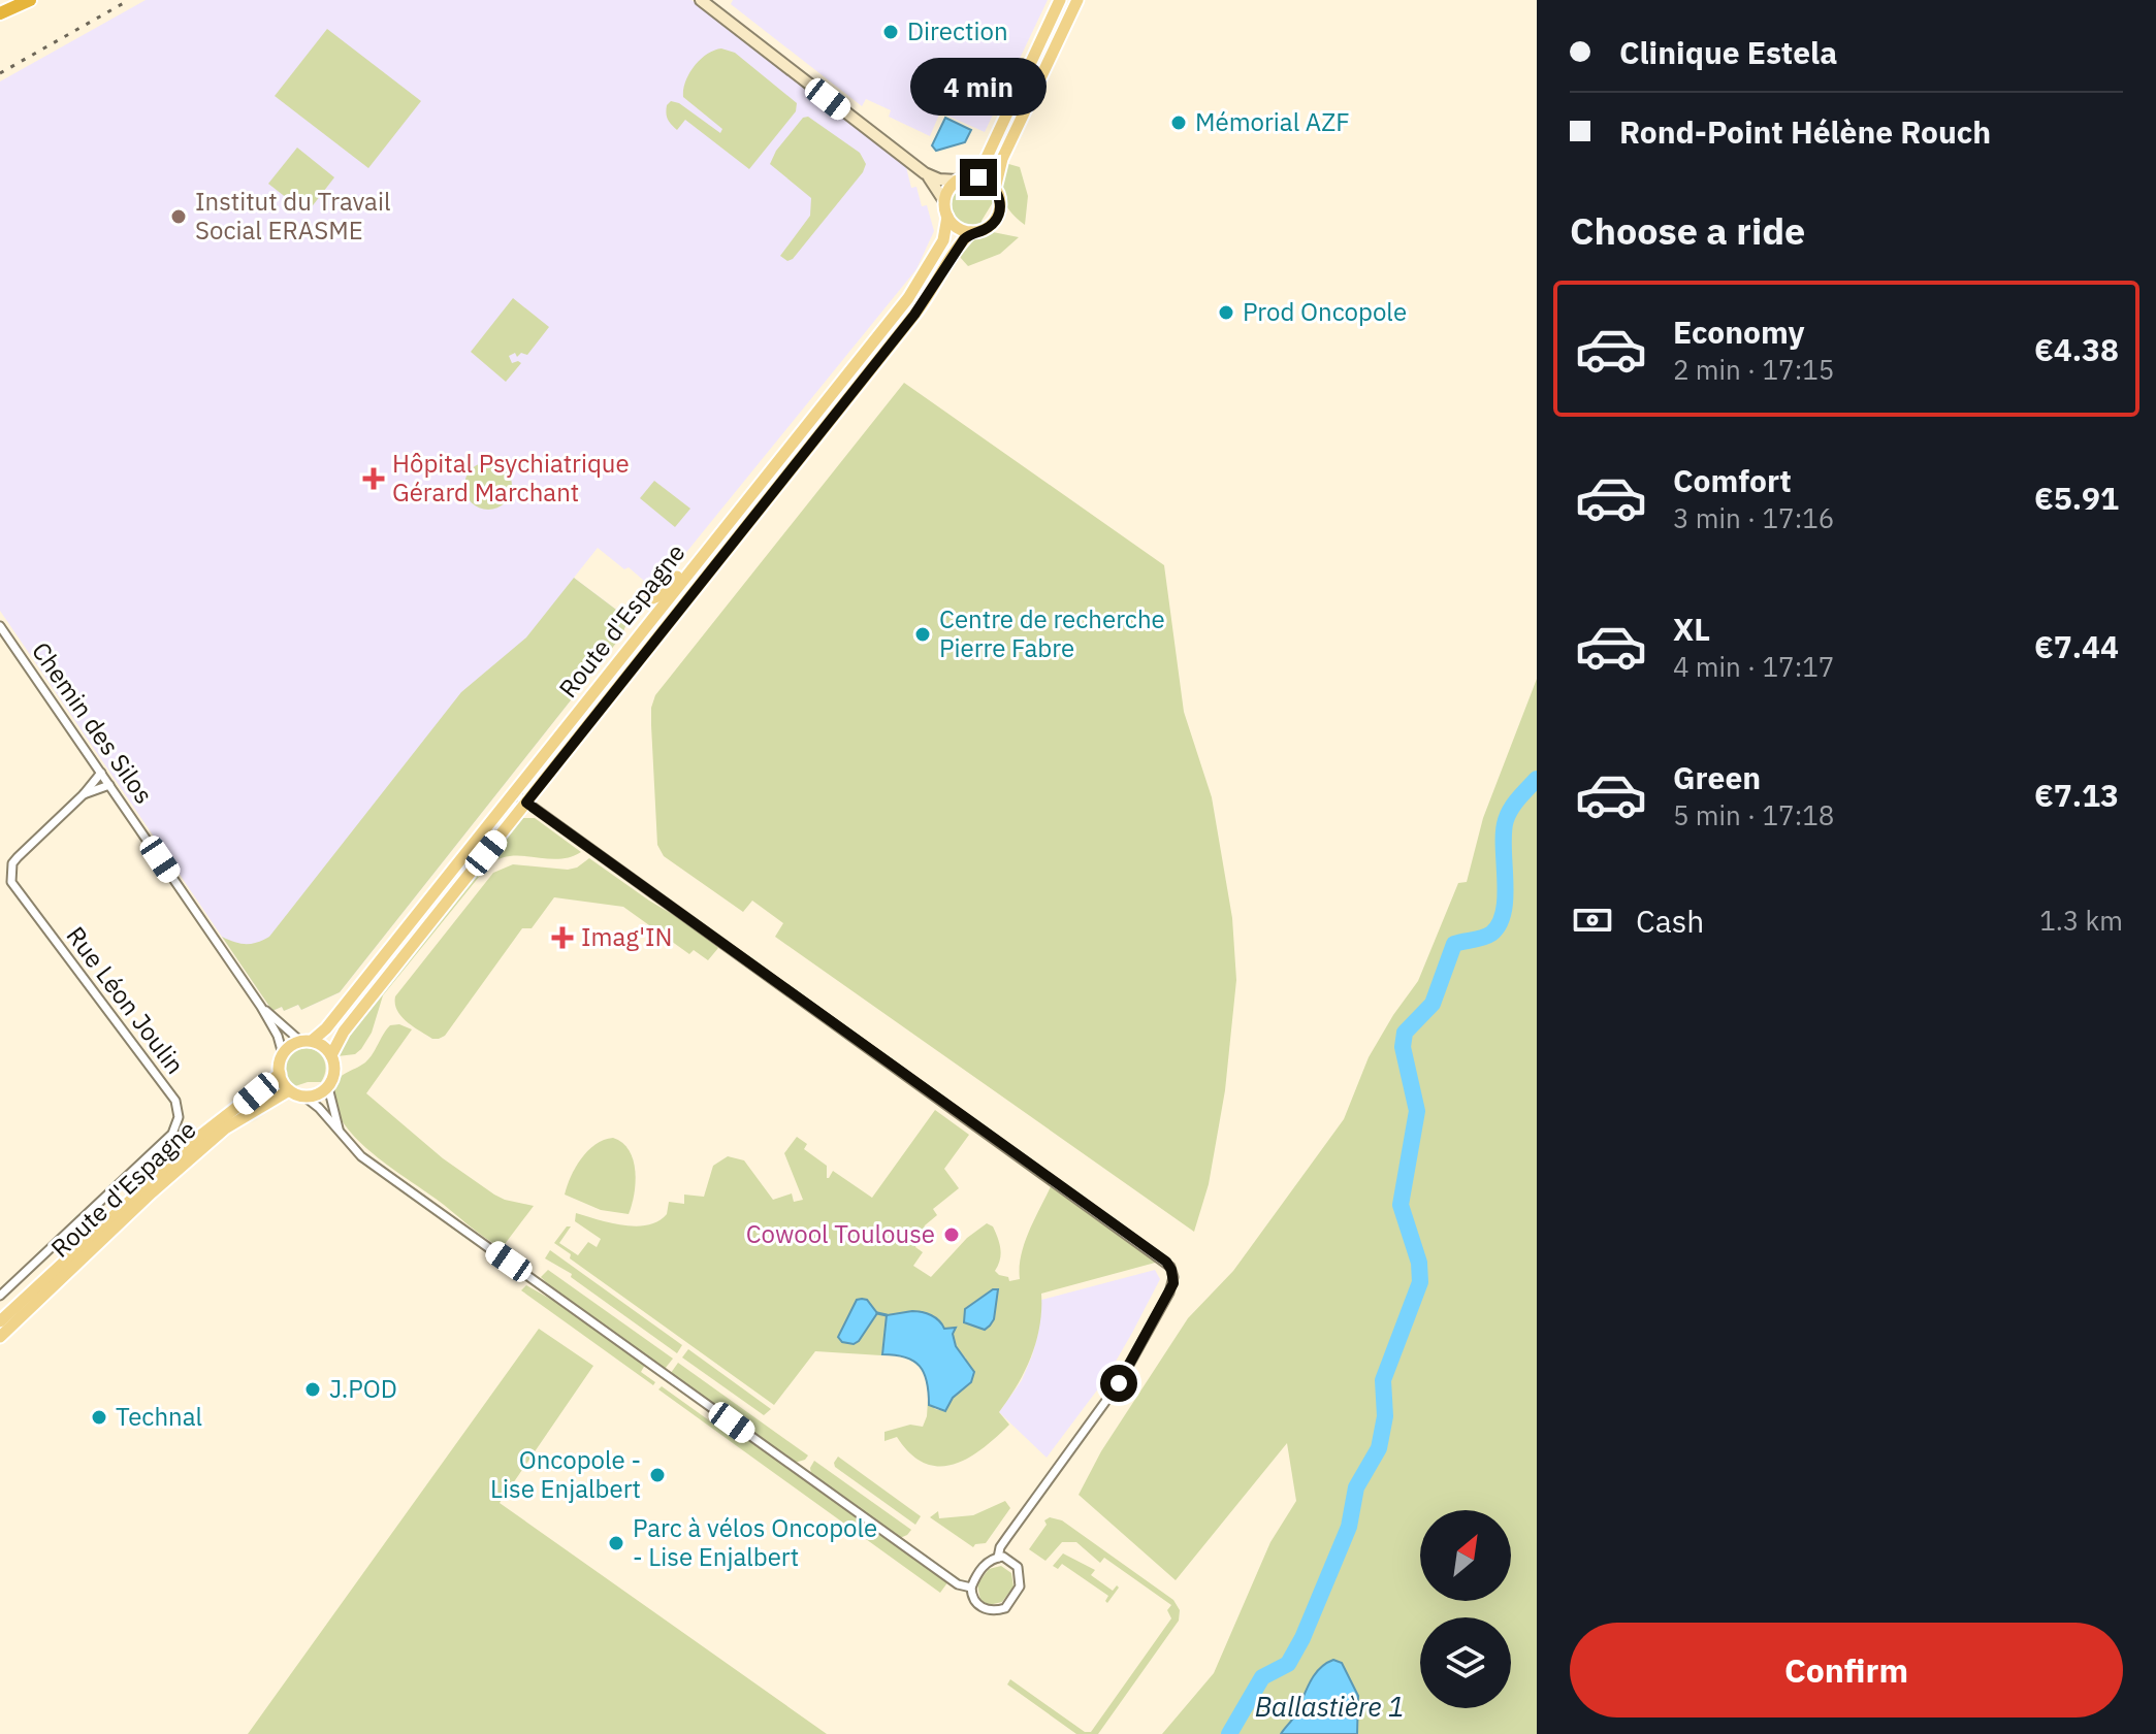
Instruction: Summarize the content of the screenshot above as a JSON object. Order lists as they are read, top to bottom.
{
  "streets": {
    "main road": ["Route d'Espagne"],
    "street": ["Chemin des Silos", "Rue Léon Joulin"]
  },
  "crossings": [
    ["Route d'Espagne", "Chemin des Silos"],
    ["Chemin des Silos", "Rue Léon Joulin"]
  ],
  "water": ["Ballastière 1"],
  "places": {
    "other": [
      "Direction",
      "Mémorial AZF",
      "Institut du Travail Social ERASME",
      "Prod Oncopole",
      "Centre de recherche Pierre Fabre",
      "Cowool Toulouse",
      "J.POD",
      "Technal",
      "Oncopole - Lise Enjalbert",
      "Parc à vélos Oncopole - Lise Enjalbert"
    ],
    "health": ["Hôpital Psychiatrique Gérard Marchant", "Imag'IN"]
  },
  "north": "top right",
  "page": {
    "banner": ["Clinique Estela", "Rond-Point Hélène Rouch"],
    "bubble": "4 min",
    "heading": "Choose a ride",
    "list": [
      {
        "name": "Economy",
        "note": "2 min · 17:15",
        "value": "€4.38"
      },
      {
        "name": "Comfort",
        "note": "3 min · 17:16",
        "value": "€5.91"
      },
      {
        "name": "XL",
        "note": "4 min · 17:17",
        "value": "€7.44"
      },
      {
        "name": "Green",
        "note": "5 min · 17:18",
        "value": "€7.13"
      }
    ],
    "pay": ["Cash", "1.3 km"],
    "buttons": "Confirm"
  }
}
